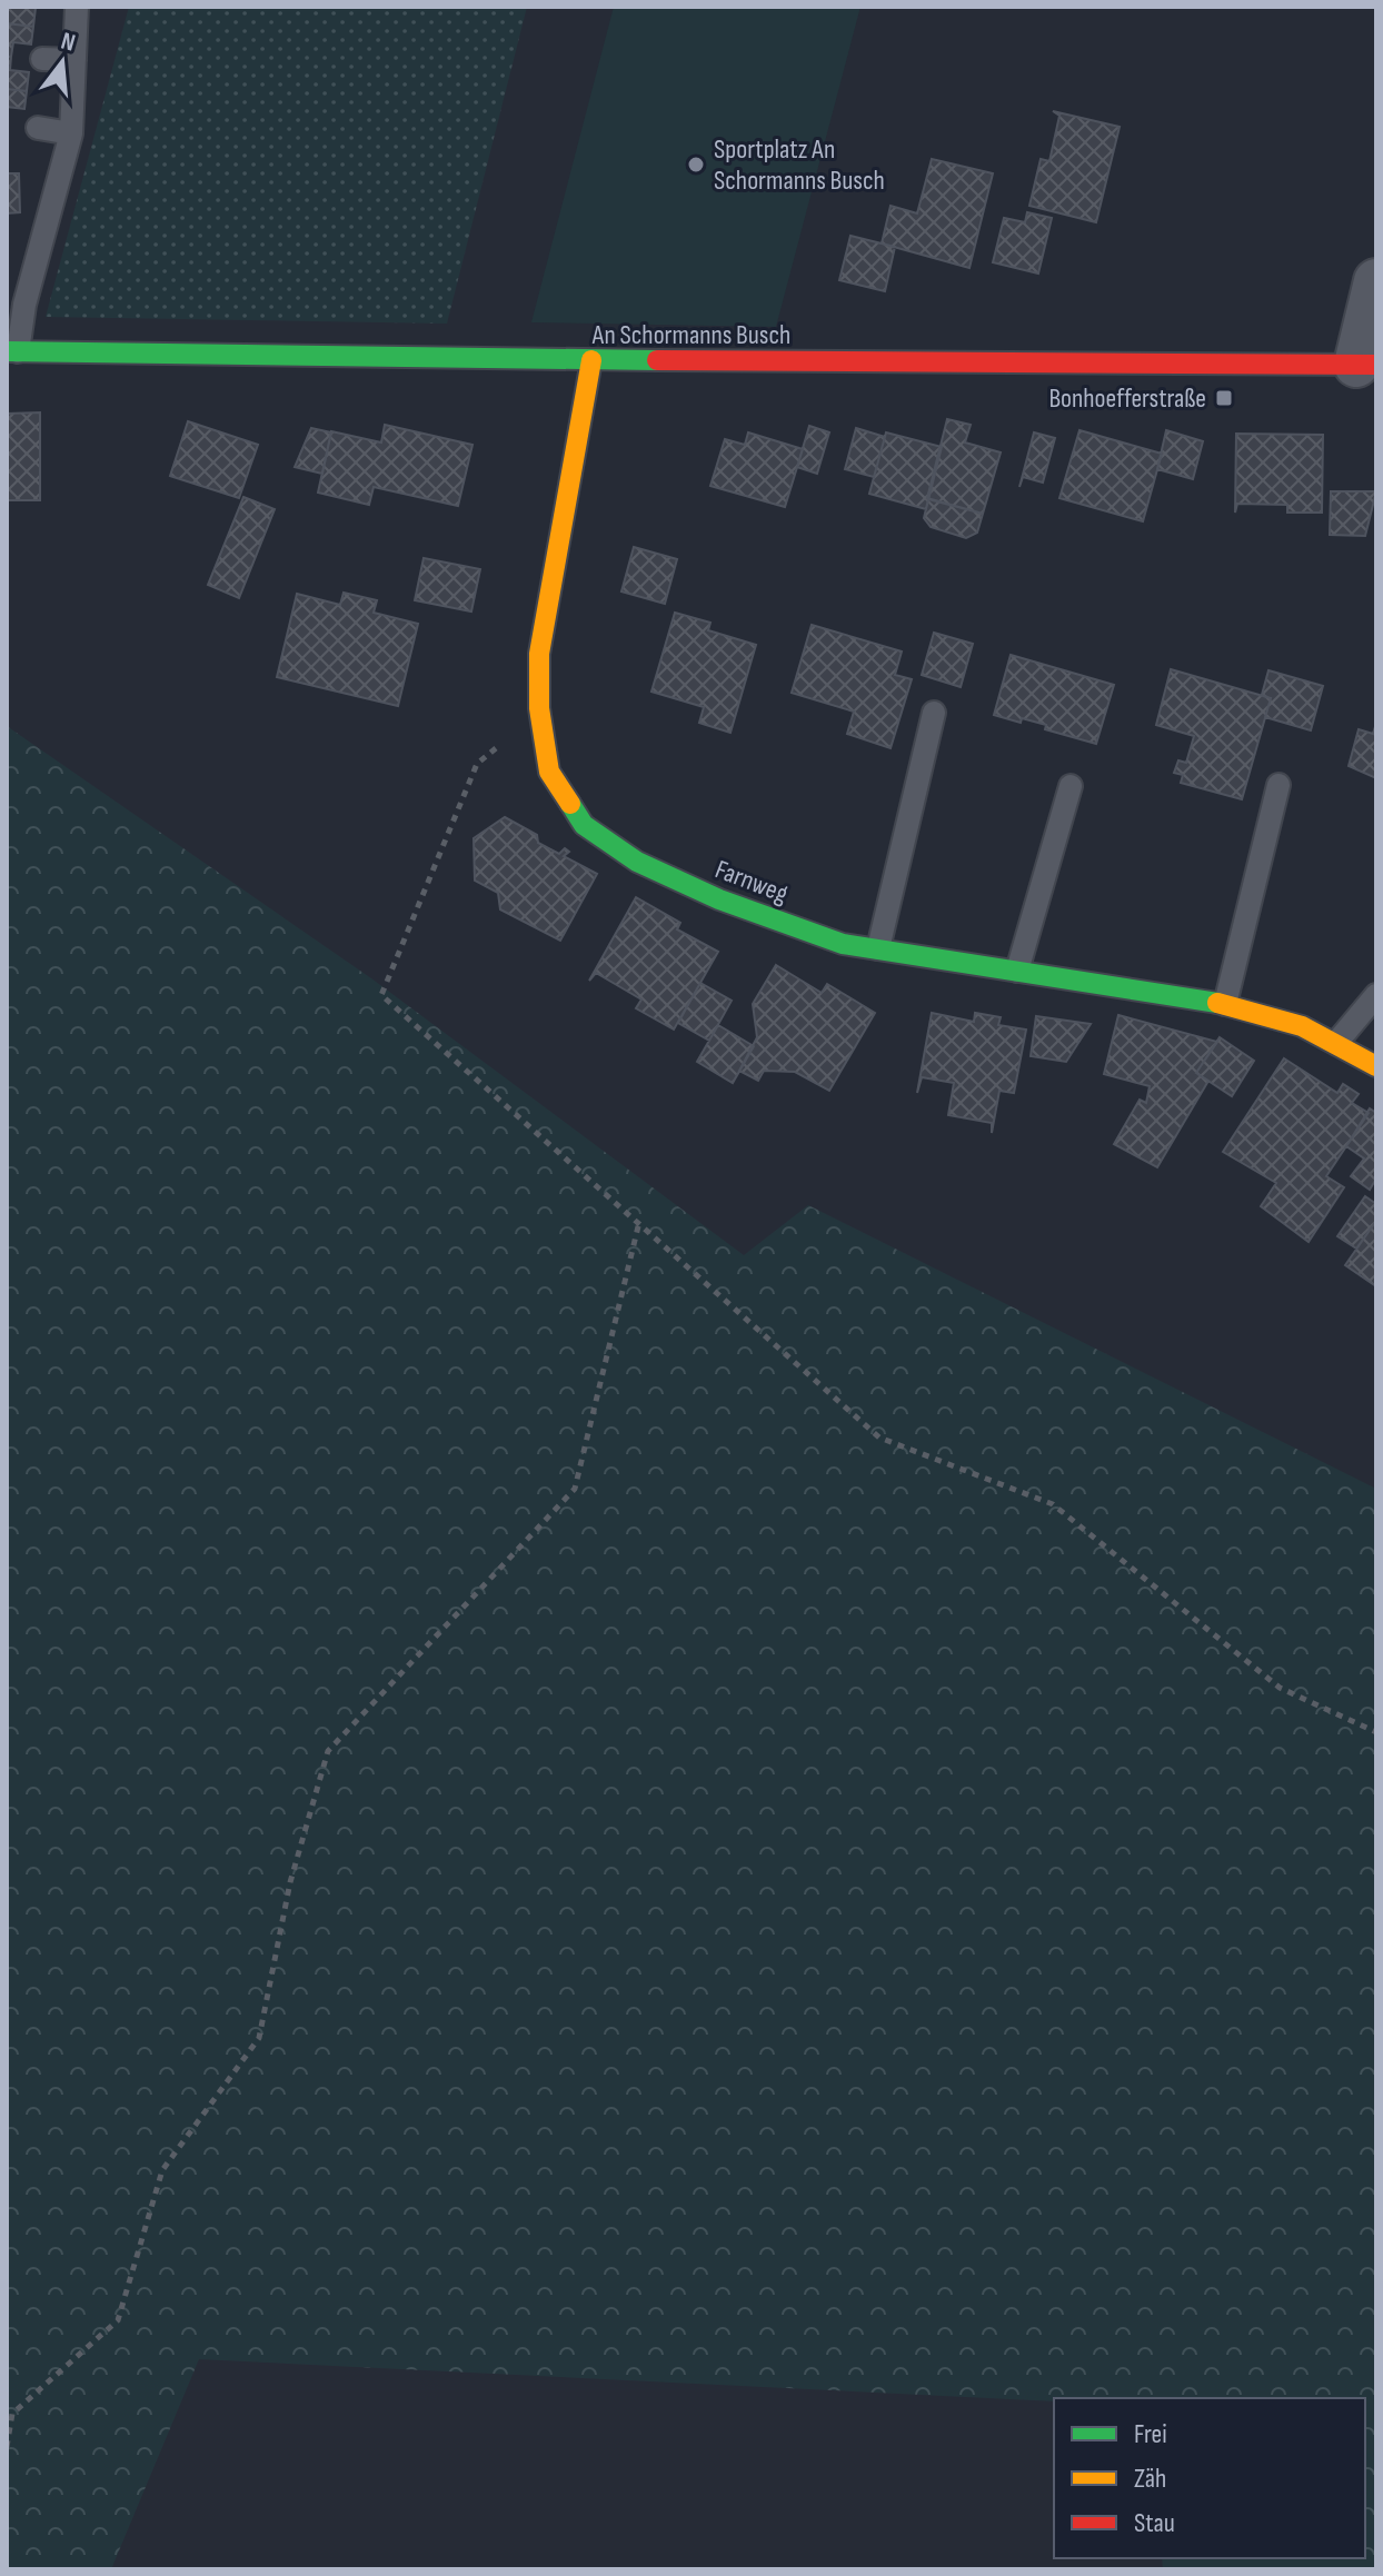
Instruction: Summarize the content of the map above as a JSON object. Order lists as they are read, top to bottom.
{
  "streets": {
    "street": ["An Schormanns Busch", "Farnweg"]
  },
  "crossings": [
    ["An Schormanns Busch", "Farnweg"]
  ],
  "places": {
    "other": ["Sportplatz An Schormanns Busch"],
    "transit": ["Bonhoefferstraße"]
  },
  "legend": ["Frei", "Zäh", "Stau"],
  "north": "top"
}
